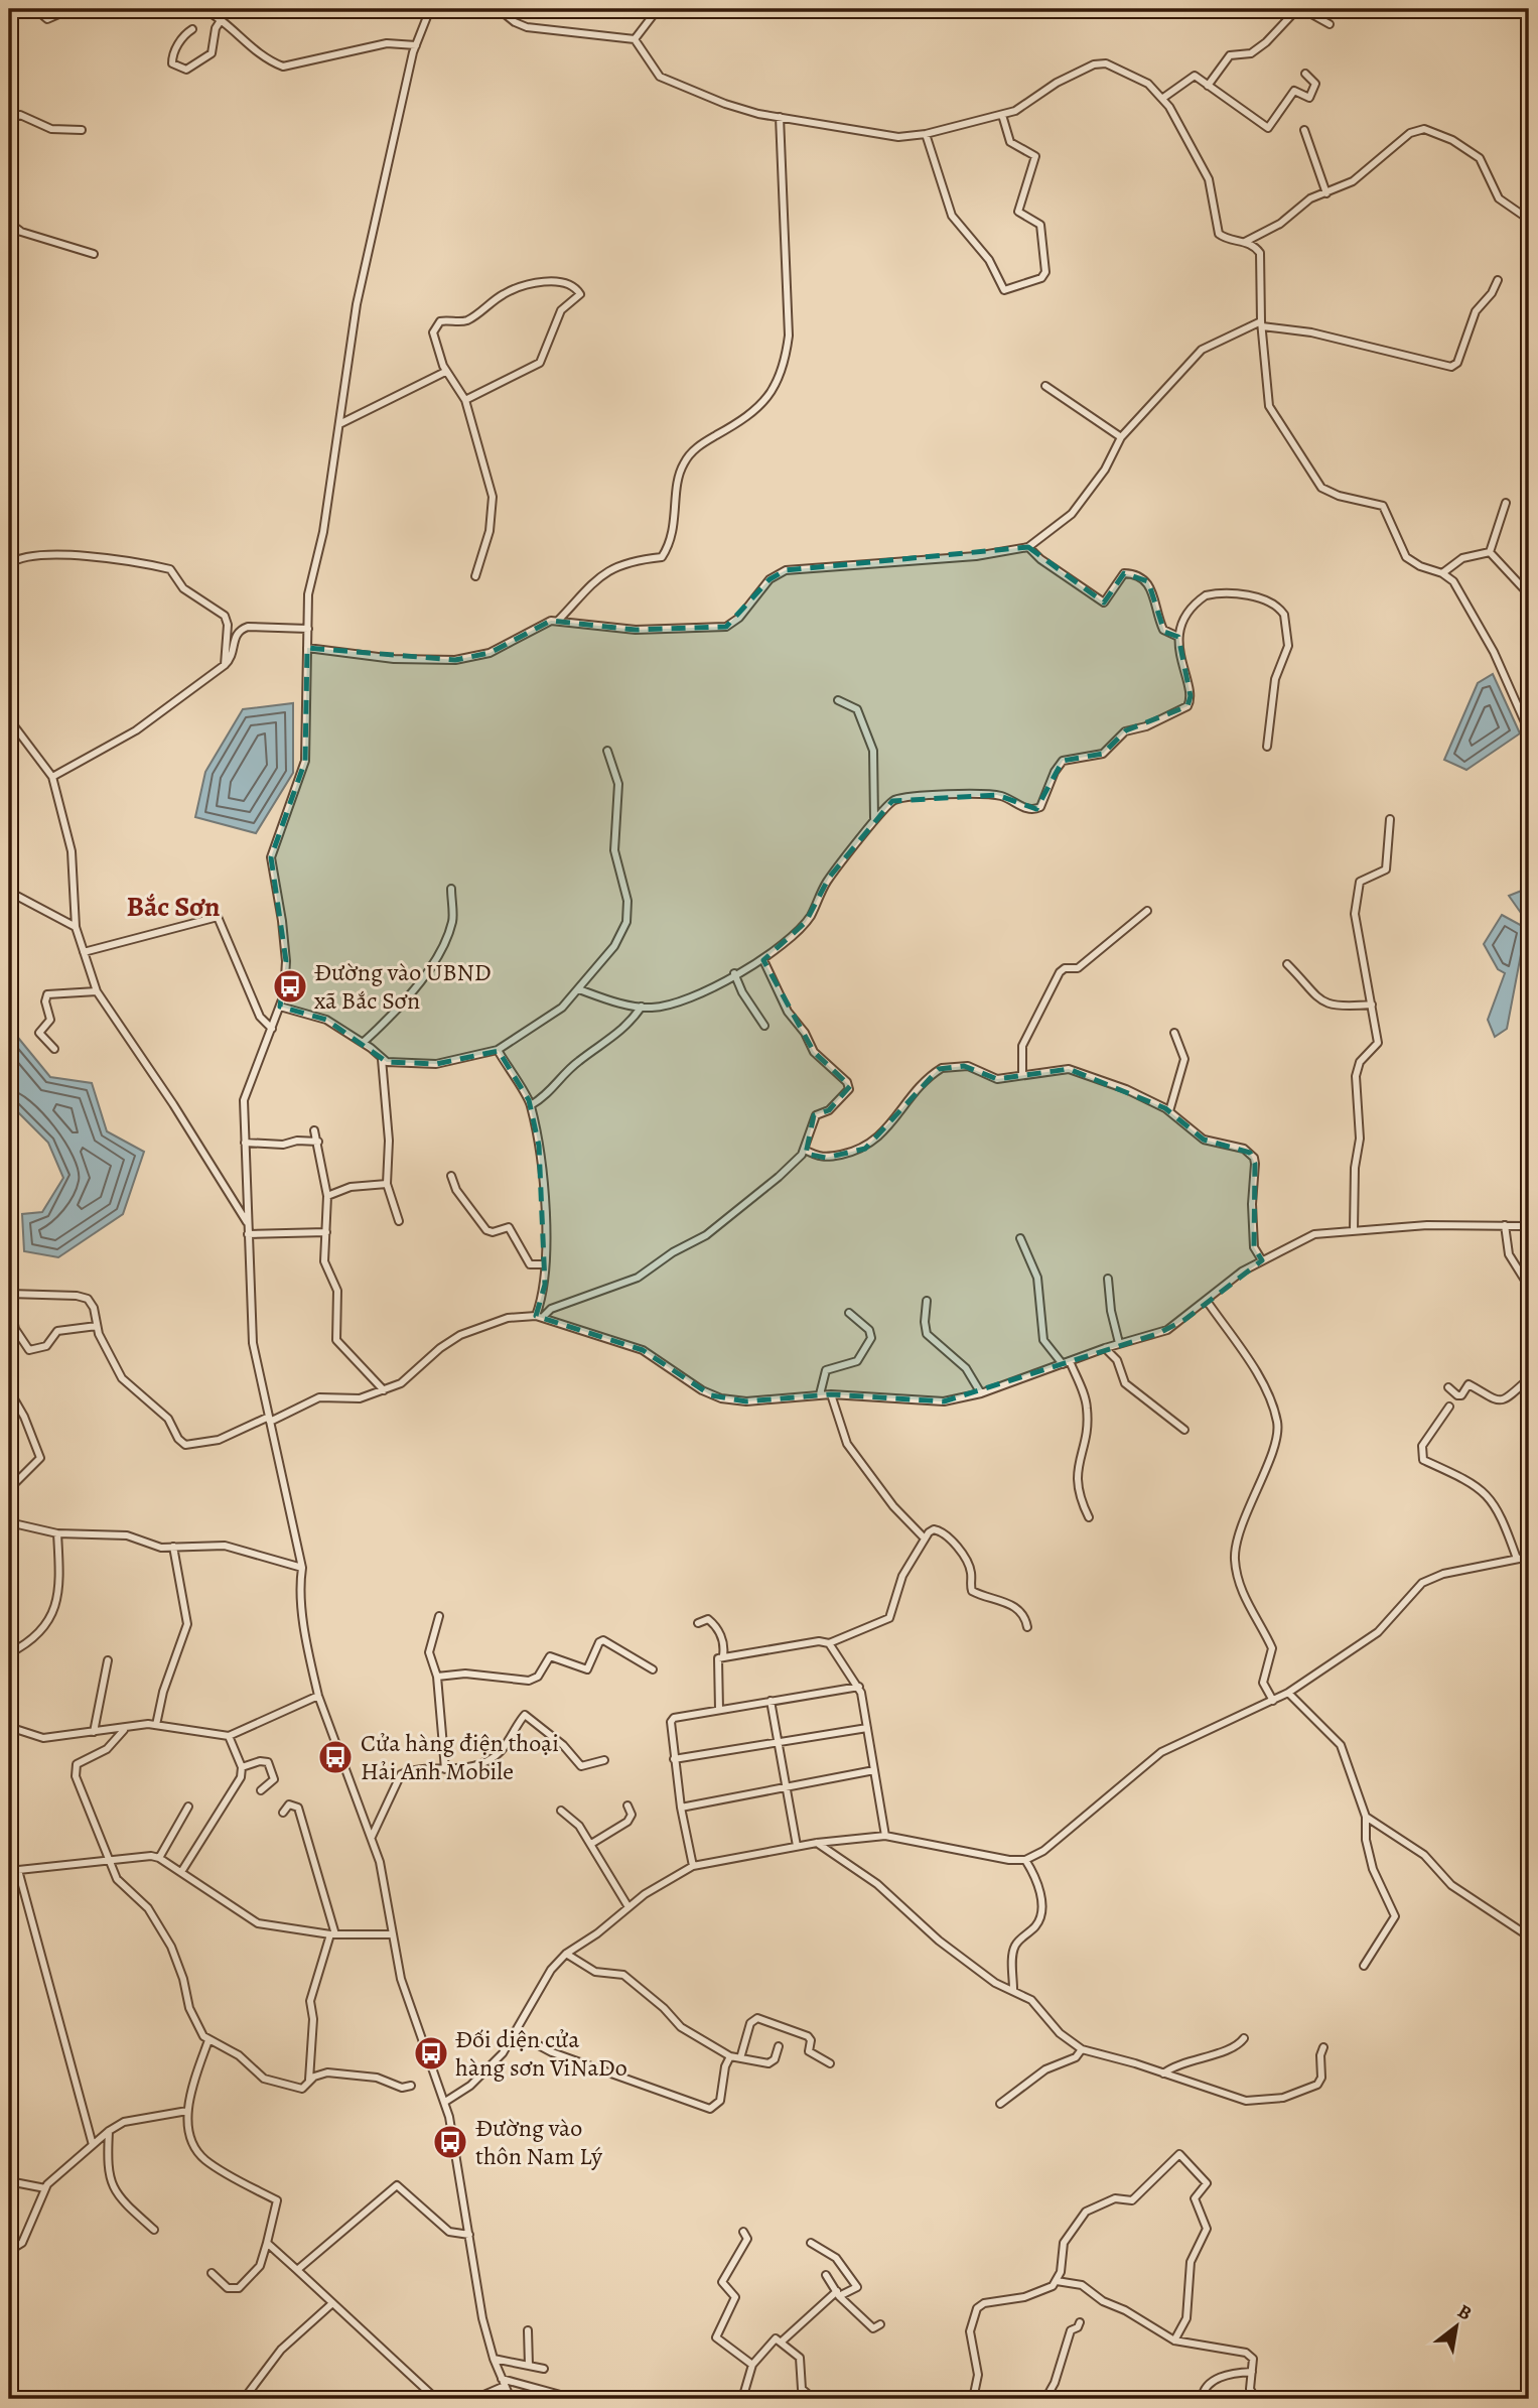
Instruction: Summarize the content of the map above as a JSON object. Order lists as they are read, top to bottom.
{
  "districts": ["Bắc Sơn"],
  "places": {
    "bus stop": [
      "Đường vào UBND xã Bắc Sơn",
      "Cửa hàng điện thoại Hải Anh Mobile",
      "Đối diện cửa hàng sơn ViNaDo",
      "Đường vào thôn Nam Lý"
    ]
  },
  "north": "top right"
}
